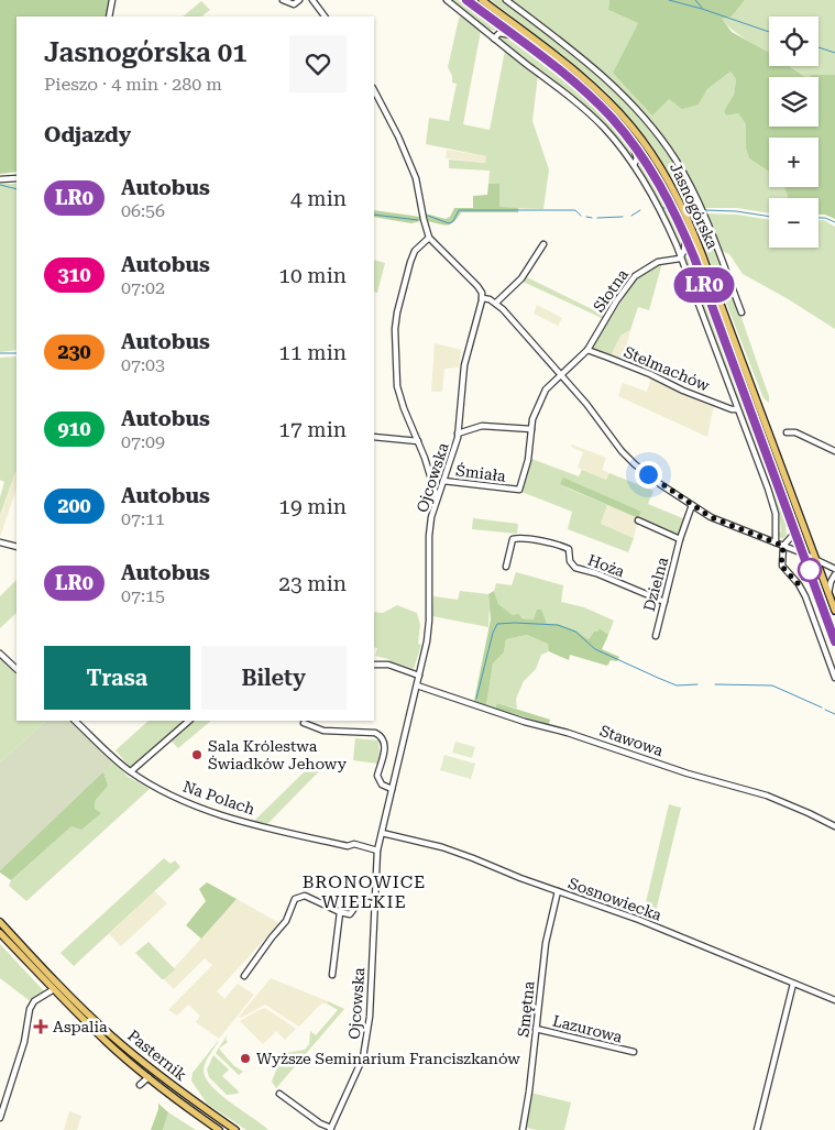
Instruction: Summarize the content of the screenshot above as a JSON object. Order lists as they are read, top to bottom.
{
  "streets": {
    "main road": ["Jasnogórska", "Pasternik"],
    "street": [
      "Słotna",
      "Stelmachów",
      "Śmiała",
      "Ojcowska",
      "Hoża",
      "Dzielna",
      "Stawowa",
      "Na Polach",
      "Sosnowiecka",
      "Smętna",
      "Lazurowa"
    ]
  },
  "crossings": [
    ["Słotna", "Stelmachów"],
    ["Słotna", "Śmiała"],
    ["Śmiała", "Ojcowska"],
    ["Ojcowska", "Stawowa"],
    ["Ojcowska", "Na Polach"],
    ["Ojcowska", "Sosnowiecka"],
    ["Hoża", "Dzielna"],
    ["Sosnowiecka", "Smętna"],
    ["Smętna", "Lazurowa"]
  ],
  "districts": ["BRONOWICE WIELKIE"],
  "places": {
    "other": ["Sala Królestwa Świadków Jehowy", "Wyższe Seminarium Franciszkanów"],
    "health": ["Aspalia"]
  },
  "lines": ["bus line LR0"],
  "page": {
    "on_map": "LR0",
    "map_buttons": ["+", "−"],
    "heading": [
      ["Jasnogórska 01", "Pieszo · 4 min · 280 m"],
      "Odjazdy"
    ],
    "list": [
      {
        "mark": "LR0",
        "name": "Autobus",
        "note": "06:56",
        "value": "4 min"
      },
      {
        "mark": "310",
        "name": "Autobus",
        "note": "07:02",
        "value": "10 min"
      },
      {
        "mark": "230",
        "name": "Autobus",
        "note": "07:03",
        "value": "11 min"
      },
      {
        "mark": "910",
        "name": "Autobus",
        "note": "07:09",
        "value": "17 min"
      },
      {
        "mark": "200",
        "name": "Autobus",
        "note": "07:11",
        "value": "19 min"
      },
      {
        "mark": "LR0",
        "name": "Autobus",
        "note": "07:15",
        "value": "23 min"
      }
    ],
    "buttons": ["Trasa", "Bilety"]
  }
}
